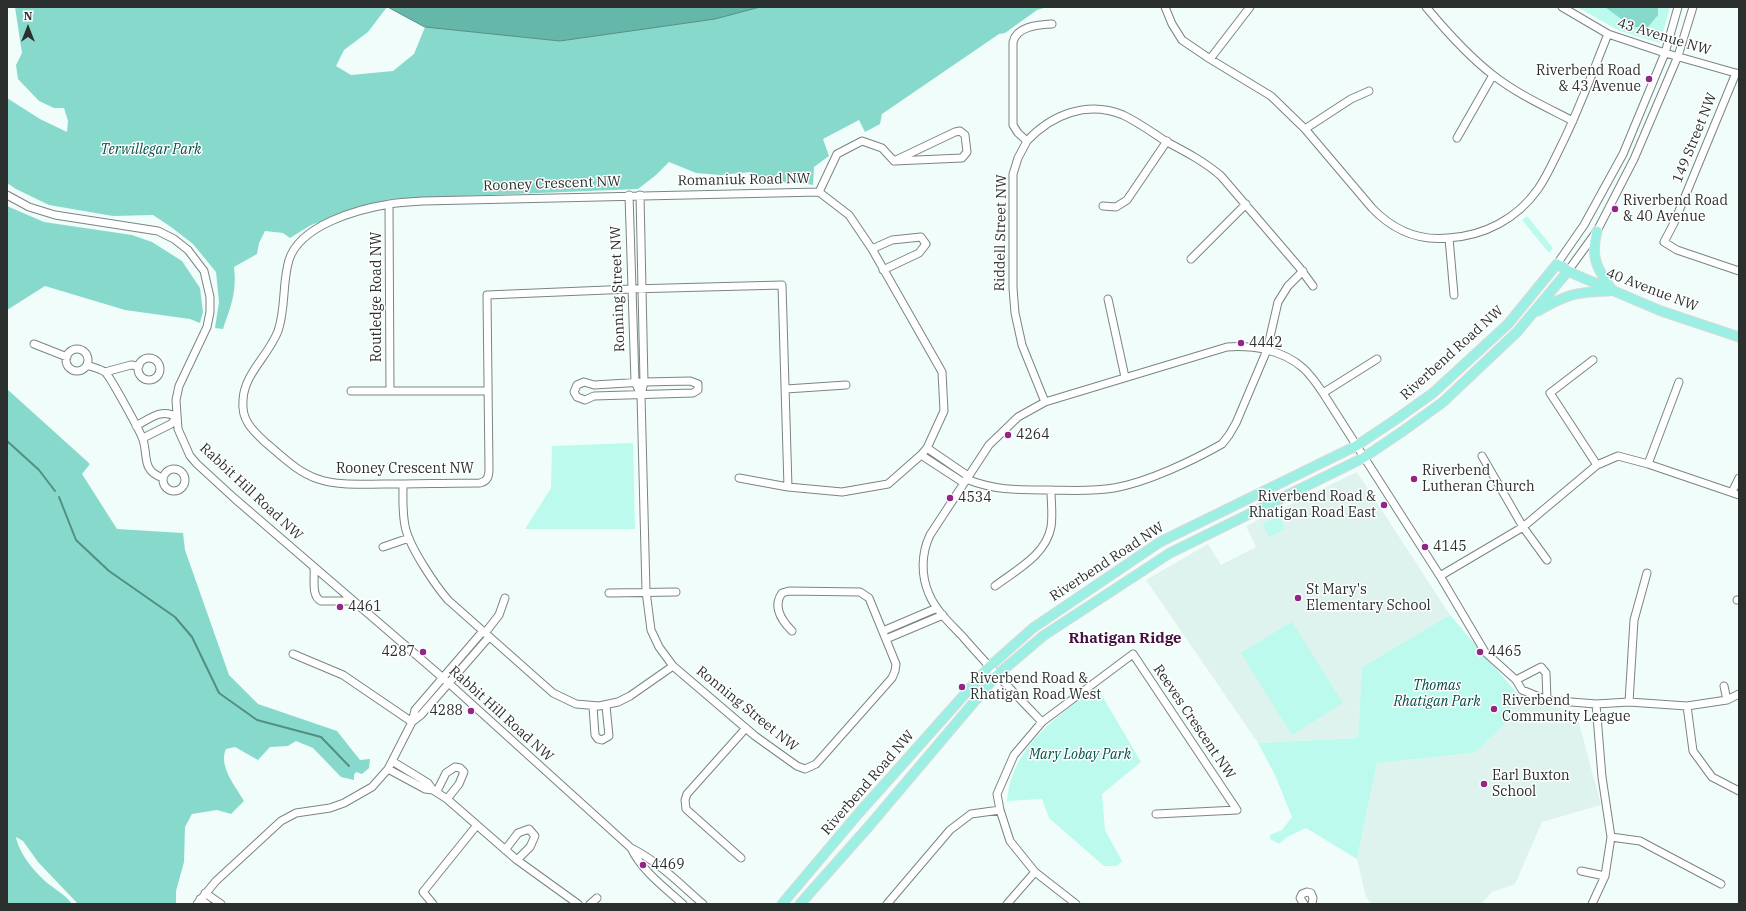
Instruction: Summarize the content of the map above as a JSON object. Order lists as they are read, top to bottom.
{
  "streets": {
    "main road": ["40 Avenue NW", "Riverbend Road NW"],
    "street": [
      "43 Avenue NW",
      "149 Street NW",
      "Romaniuk Road NW",
      "Rooney Crescent NW",
      "Riddell Street NW",
      "Ronning Street NW",
      "Routledge Road NW",
      "Rabbit Hill Road NW",
      "Reeves Crescent NW"
    ]
  },
  "crossings": [
    ["43 Avenue NW", "149 Street NW"],
    ["43 Avenue NW", "Riverbend Road NW"],
    ["Romaniuk Road NW", "Rooney Crescent NW"],
    ["Romaniuk Road NW", "Ronning Street NW"],
    ["Rooney Crescent NW", "Ronning Street NW"],
    ["Rooney Crescent NW", "Routledge Road NW"],
    ["40 Avenue NW", "Riverbend Road NW"]
  ],
  "districts": ["Rhatigan Ridge"],
  "parks": ["Terwillegar Park", "Thomas Rhatigan Park", "Mary Lobay Park"],
  "places": [
    "Riverbend Road & 43 Avenue",
    "Riverbend Road & 40 Avenue",
    "4442",
    "4264",
    "Riverbend Lutheran Church",
    "4534",
    "Riverbend Road & Rhatigan Road East",
    "4145",
    "St Mary's Elementary School",
    "4461",
    "4287",
    "4465",
    "Riverbend Road & Rhatigan Road West",
    "Riverbend Community League",
    "4288",
    "Earl Buxton School",
    "4469"
  ],
  "north": "top"
}
